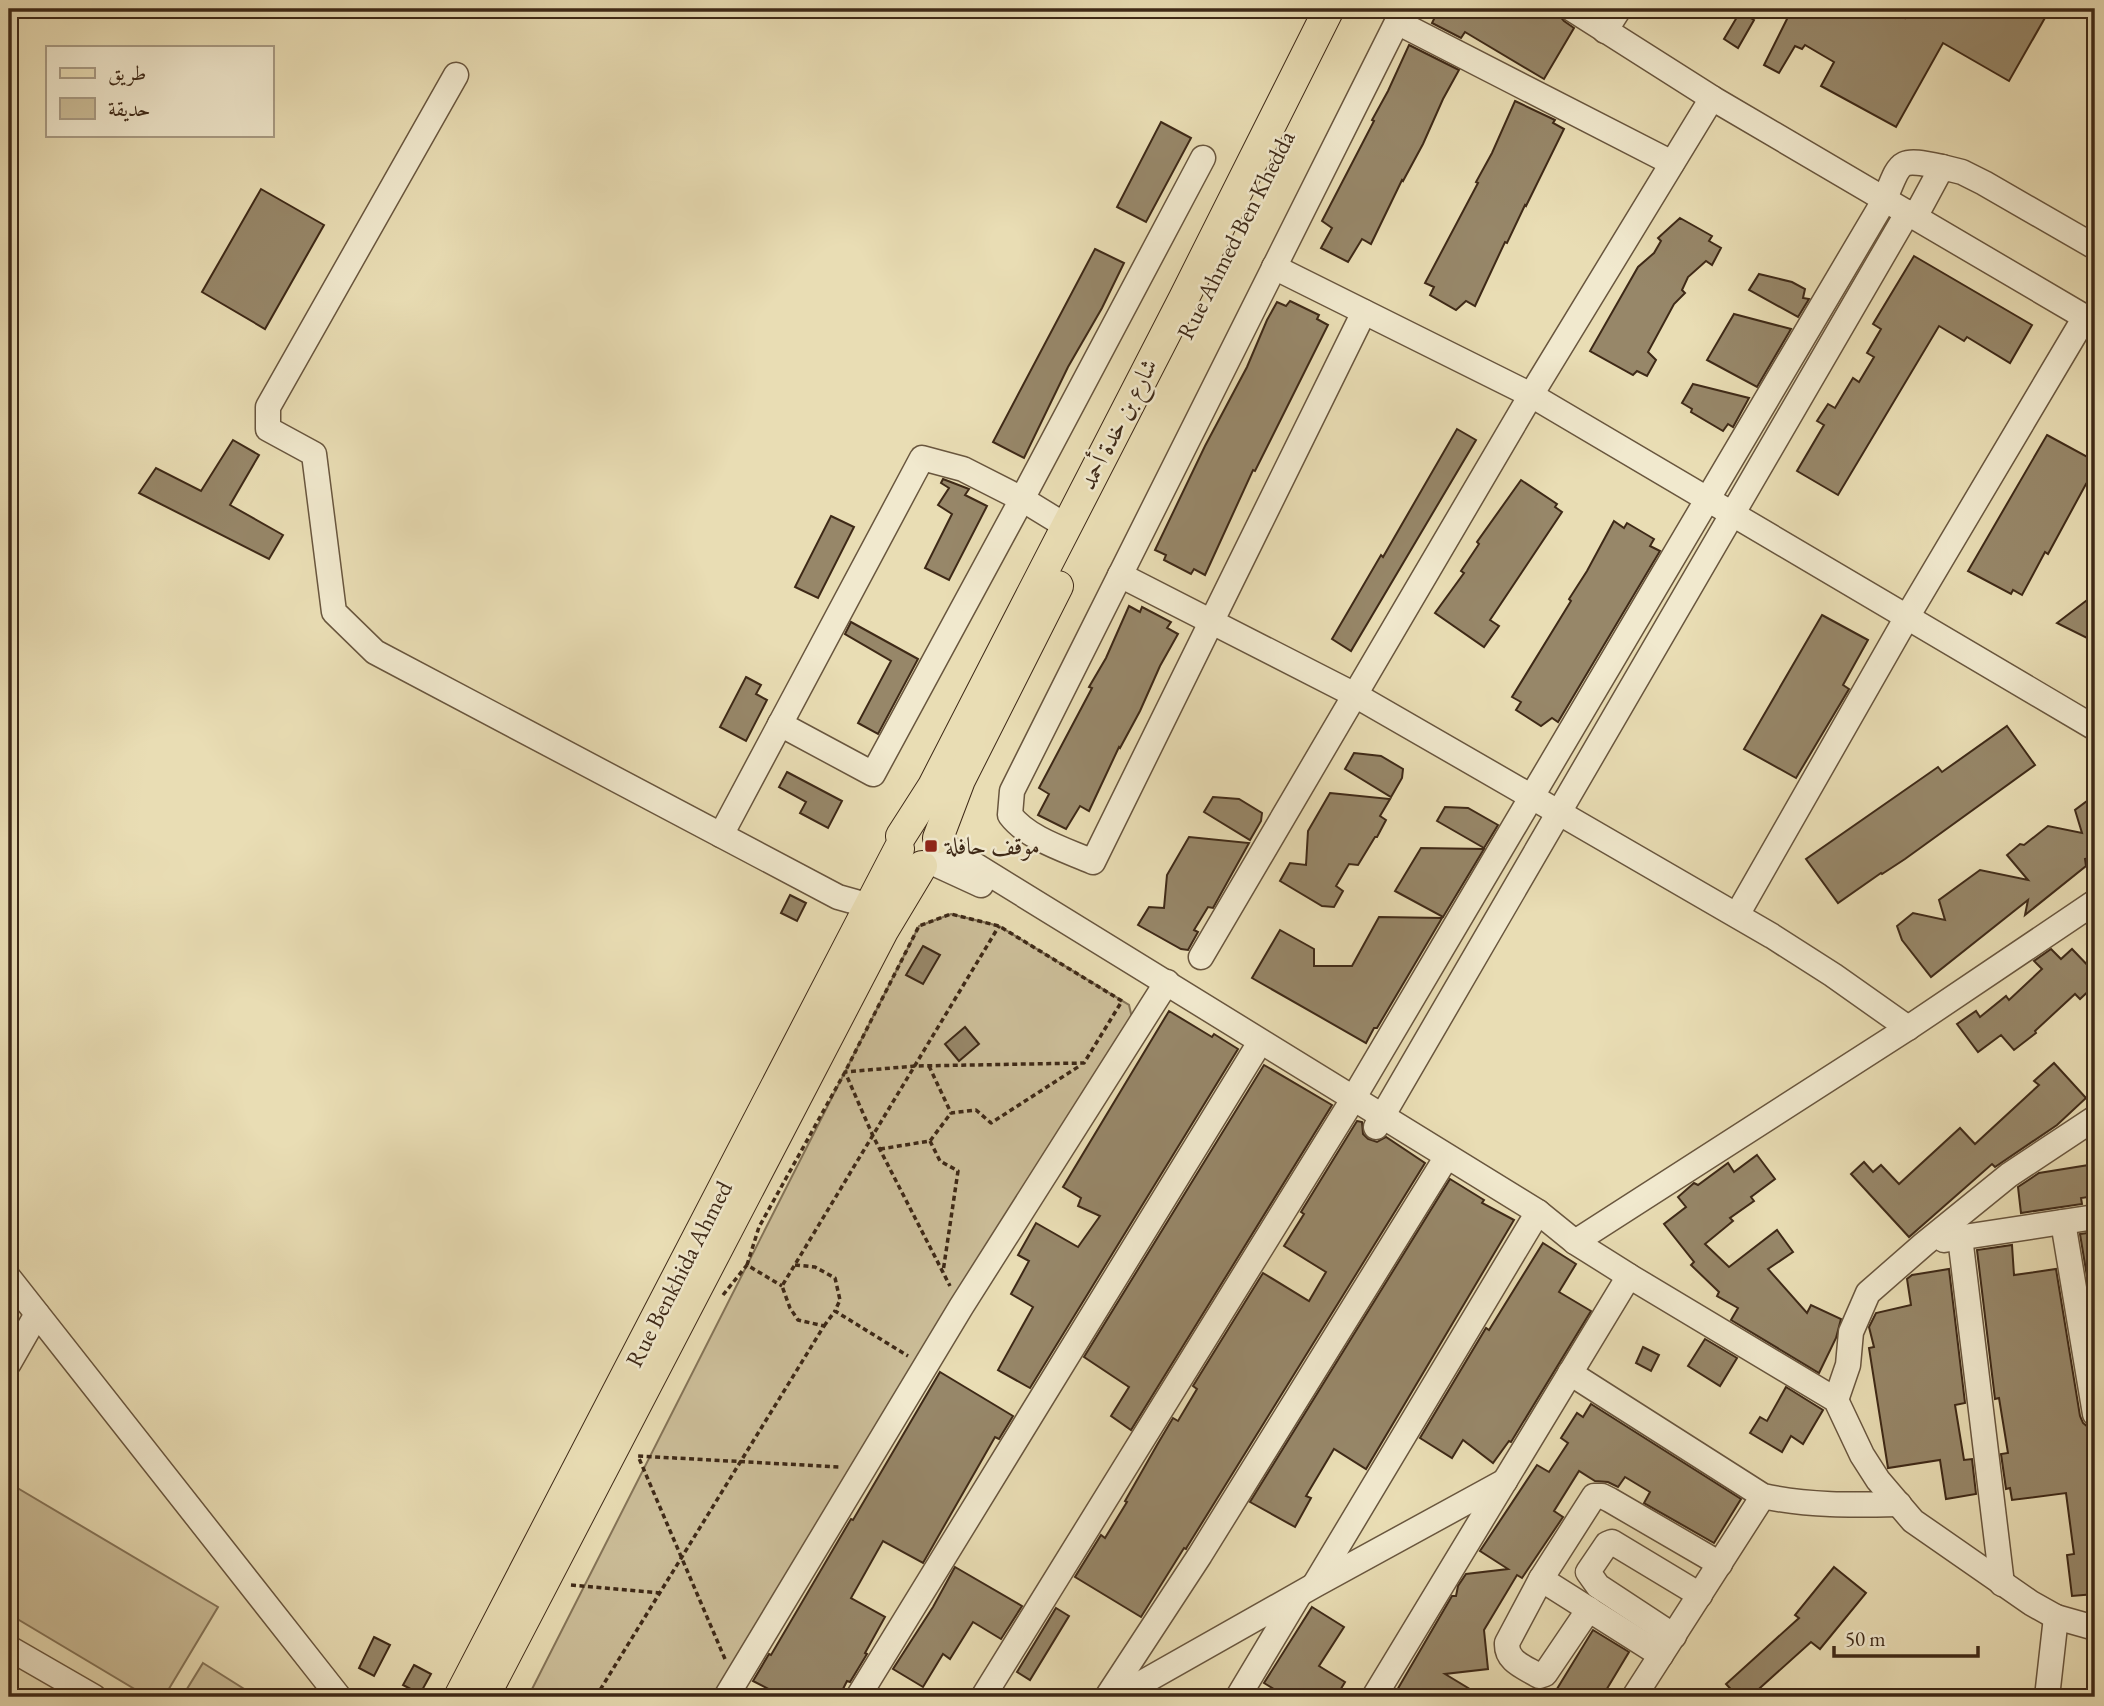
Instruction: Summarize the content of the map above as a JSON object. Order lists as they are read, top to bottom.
{
  "streets": {
    "main road": ["Rue Ahmed Ben Khedda", "شارع بن خدة أحمد", "Rue Benkhida Ahmed"]
  },
  "crossings": [
    ["Rue Ahmed Ben Khedda", "شارع بن خدة أحمد"],
    ["Rue Ahmed Ben Khedda", "Rue Benkhida Ahmed"],
    ["شارع بن خدة أحمد", "Rue Benkhida Ahmed"]
  ],
  "places": {
    "transit": ["موقف حافلة"]
  },
  "legend": ["طريق", "حديقة"],
  "scale_bar": "50 m"
}
